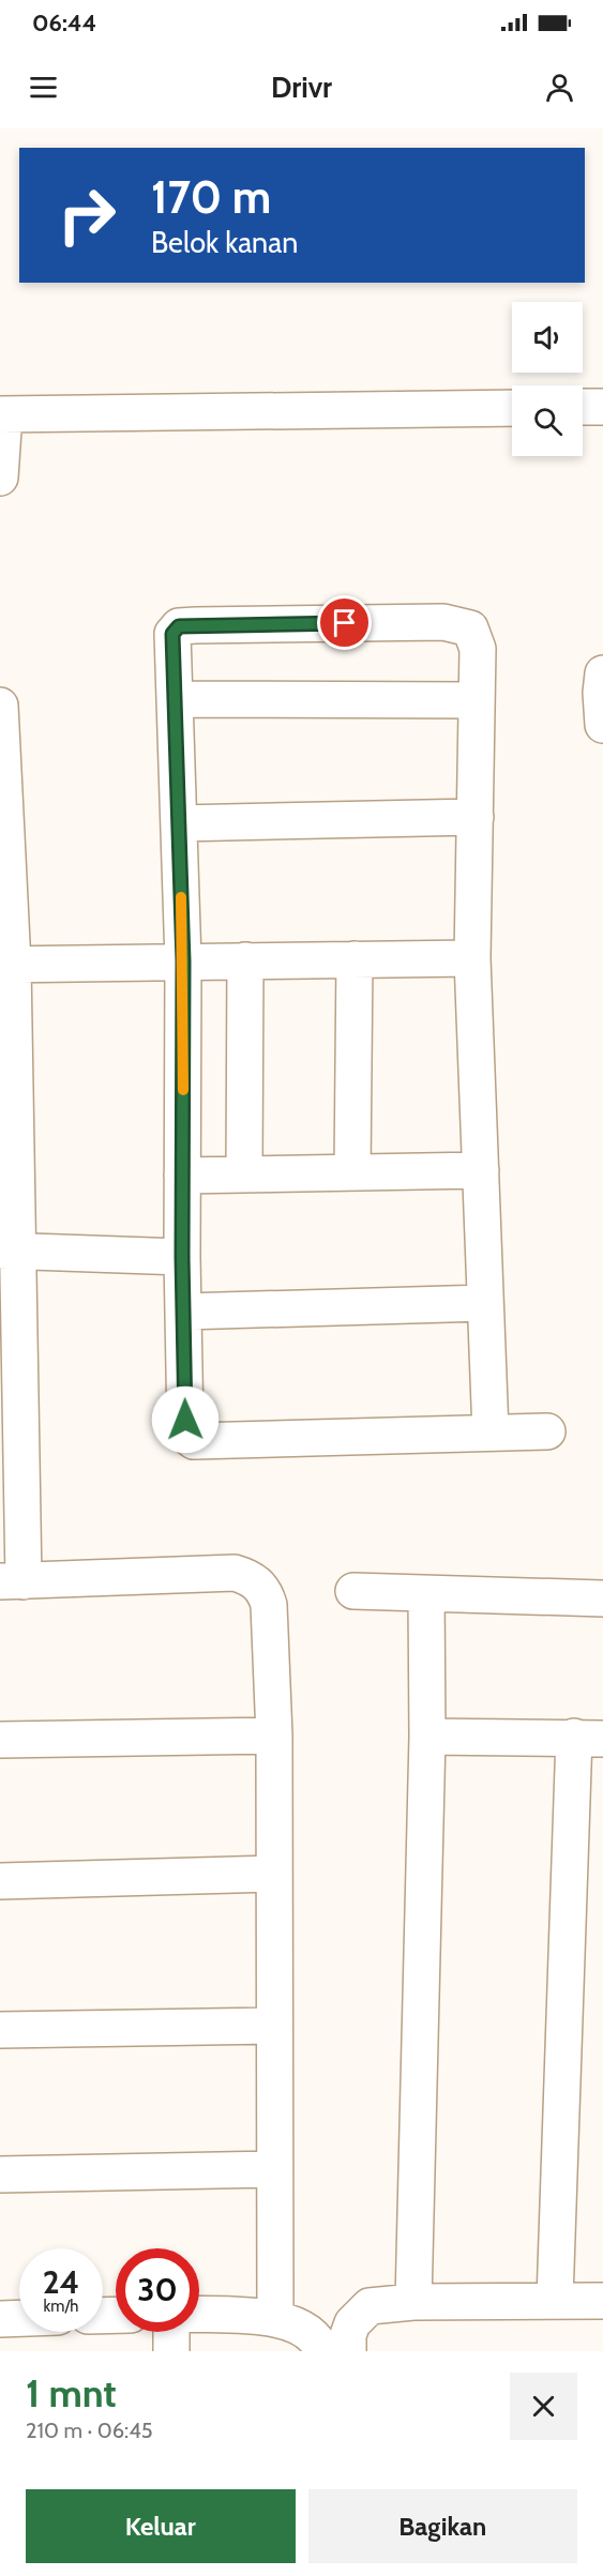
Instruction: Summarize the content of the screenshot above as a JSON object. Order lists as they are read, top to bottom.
{
  "page": {
    "status": "06:44",
    "header": "Drivr",
    "turn": ["170 m", "Belok kanan"],
    "speed": "24 km/h",
    "limit": "30",
    "heading": ["1 mnt", "210 m · 06:45"],
    "buttons": ["Keluar", "Bagikan"]
  }
}
